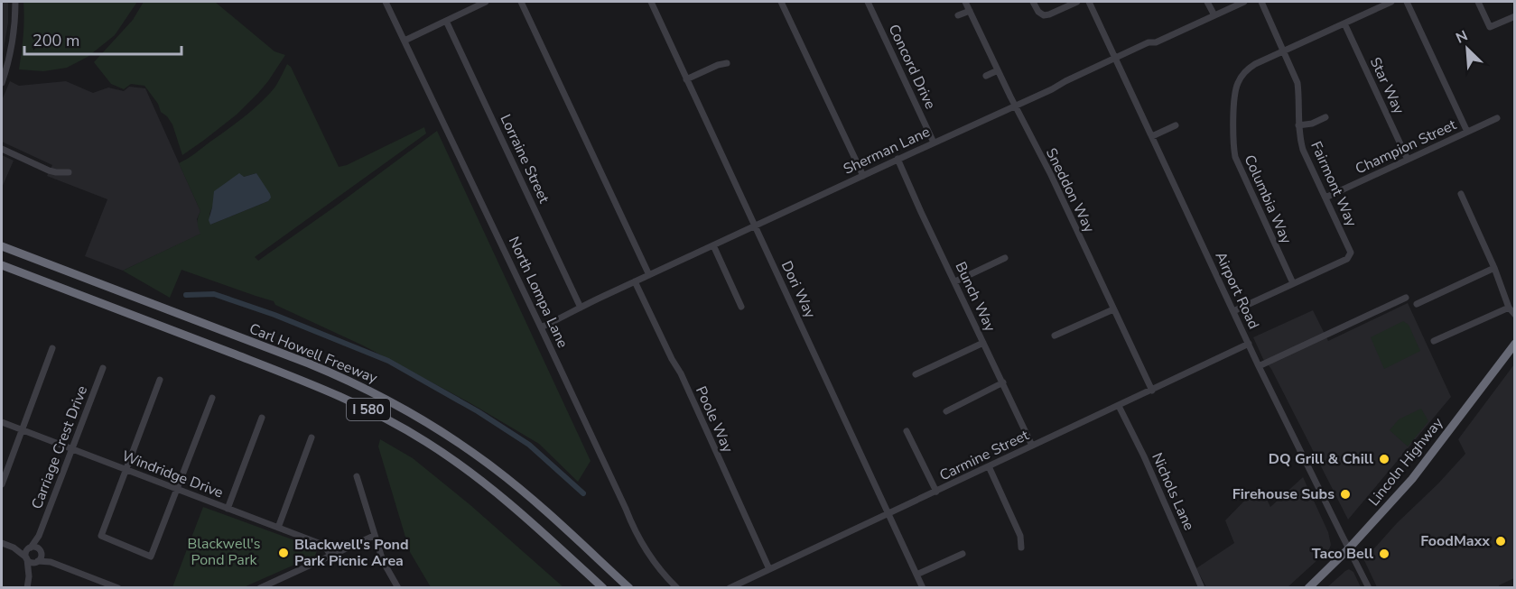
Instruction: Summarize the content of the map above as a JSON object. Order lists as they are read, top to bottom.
{
  "streets": {
    "highway": ["Carl Howell Freeway", "I 580", "Lincoln Highway"],
    "street": [
      "Concord Drive",
      "Star Way",
      "Champion Street",
      "Sherman Lane",
      "Lorraine Street",
      "Fairmont Way",
      "Sneddon Way",
      "Columbia Way",
      "Dori Way",
      "Airport Road",
      "North Lompa Lane",
      "Bunch Way",
      "Poole Way",
      "Carriage Crest Drive",
      "Carmine Street",
      "Windridge Drive",
      "Nichols Lane"
    ]
  },
  "crossings": [
    ["Concord Drive", "Sherman Lane"],
    ["Star Way", "Champion Street"],
    ["Champion Street", "Fairmont Way"],
    ["Sherman Lane", "Lorraine Street"],
    ["Sherman Lane", "Sneddon Way"],
    ["Sherman Lane", "Dori Way"],
    ["Sherman Lane", "Airport Road"],
    ["Sherman Lane", "North Lompa Lane"],
    ["Sherman Lane", "Bunch Way"],
    ["Sherman Lane", "Poole Way"],
    ["Fairmont Way", "Columbia Way"],
    ["Sneddon Way", "Carmine Street"],
    ["Dori Way", "Carmine Street"],
    ["Airport Road", "Carmine Street"],
    ["Airport Road", "Lincoln Highway"],
    ["Bunch Way", "Carmine Street"],
    ["Poole Way", "Carmine Street"],
    ["Carriage Crest Drive", "Windridge Drive"],
    ["Carmine Street", "Nichols Lane"]
  ],
  "parks": ["Blackwell's Pond Park"],
  "places": [
    "DQ Grill & Chill",
    "Firehouse Subs",
    "FoodMaxx",
    "Blackwell's Pond Park Picnic Area",
    "Taco Bell"
  ],
  "scale_bar": "200 m",
  "north": "top left"
}
